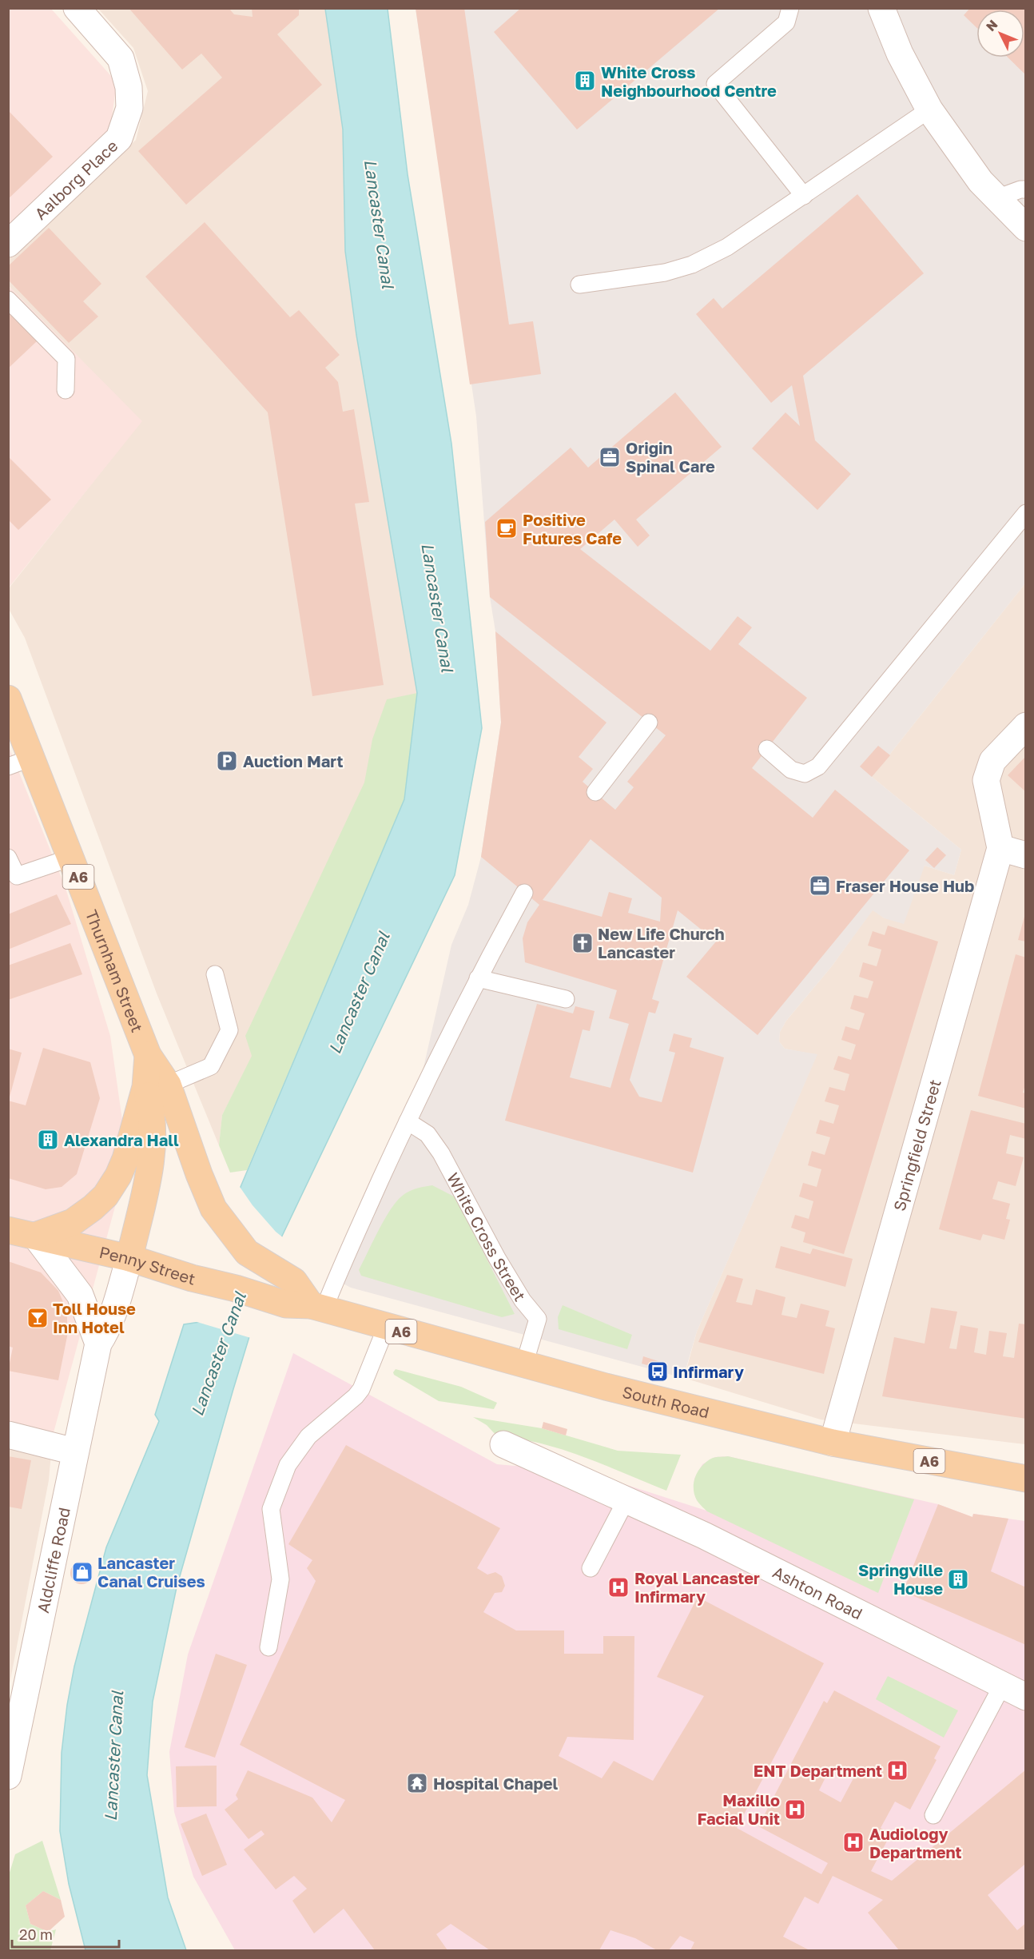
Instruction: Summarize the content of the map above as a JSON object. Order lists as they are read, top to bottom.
{
  "streets": {
    "main road": [
      "A6",
      "Thurnham Street",
      "Penny Street",
      "South Road"
    ],
    "street": [
      "Aalborg Place",
      "Springfield Street",
      "Aldcliffe Road",
      "Ashton Road"
    ],
    "lane": ["White Cross Street"]
  },
  "crossings": [
    ["Thurnham Street", "Penny Street"],
    ["Thurnham Street", "South Road"],
    ["Thurnham Street", "Aldcliffe Road"],
    ["Springfield Street", "South Road"],
    ["White Cross Street", "South Road"],
    ["Penny Street", "South Road"],
    ["Penny Street", "Aldcliffe Road"]
  ],
  "water": ["Lancaster Canal"],
  "places": {
    "building": ["White Cross Neighbourhood Centre", "Alexandra Hall", "Springville House"],
    "office": ["Origin Spinal Care", "Fraser House Hub"],
    "cafe": ["Positive Futures Cafe"],
    "parking": ["Auction Mart"],
    "church": ["New Life Church Lancaster"],
    "bar": ["Toll House Inn Hotel"],
    "bus stop": ["Infirmary"],
    "shop": ["Lancaster Canal Cruises"],
    "hospital": [
      "Royal Lancaster Infirmary",
      "ENT Department",
      "Maxillo Facial Unit",
      "Audiology Department"
    ],
    "temple": ["Hospital Chapel"]
  },
  "scale_bar": "20 m",
  "north": "top left"
}
